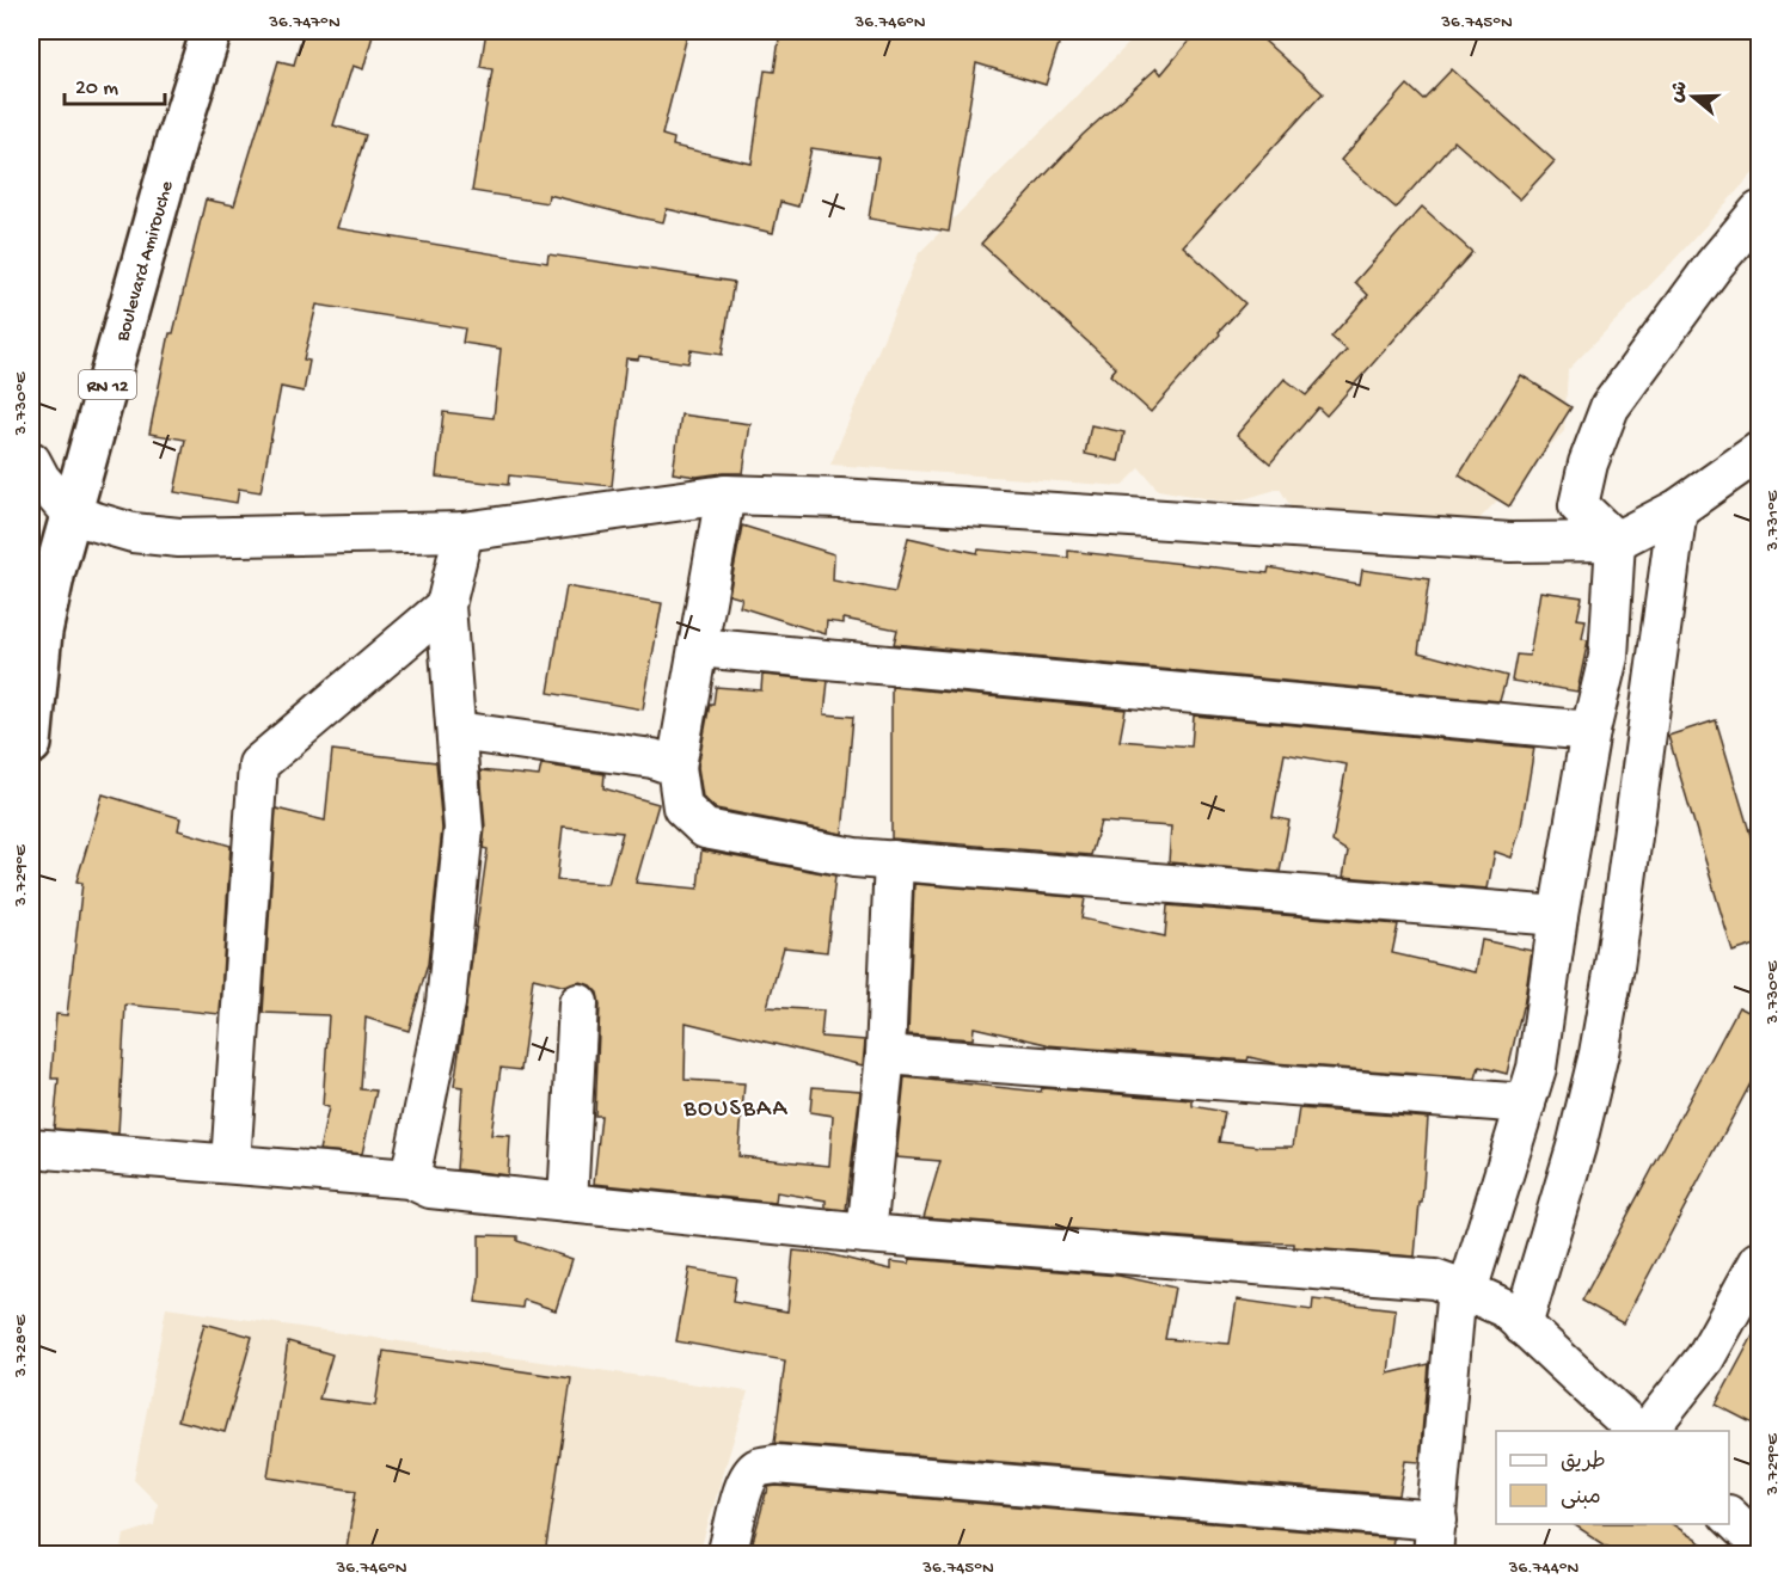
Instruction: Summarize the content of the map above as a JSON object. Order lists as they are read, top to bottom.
{
  "streets": {
    "main road": ["Boulevard Amirouche", "RN 12"]
  },
  "districts": ["BOUSBAA"],
  "legend": ["طريق", "مبنى"],
  "scale_bar": "20 m",
  "north": "left",
  "coordinates": [
    "36.747°N",
    "36.746°N",
    "36.745°N",
    "3.730°E",
    "3.731°E",
    "3.729°E",
    "3.728°E",
    "36.744°N"
  ]
}
